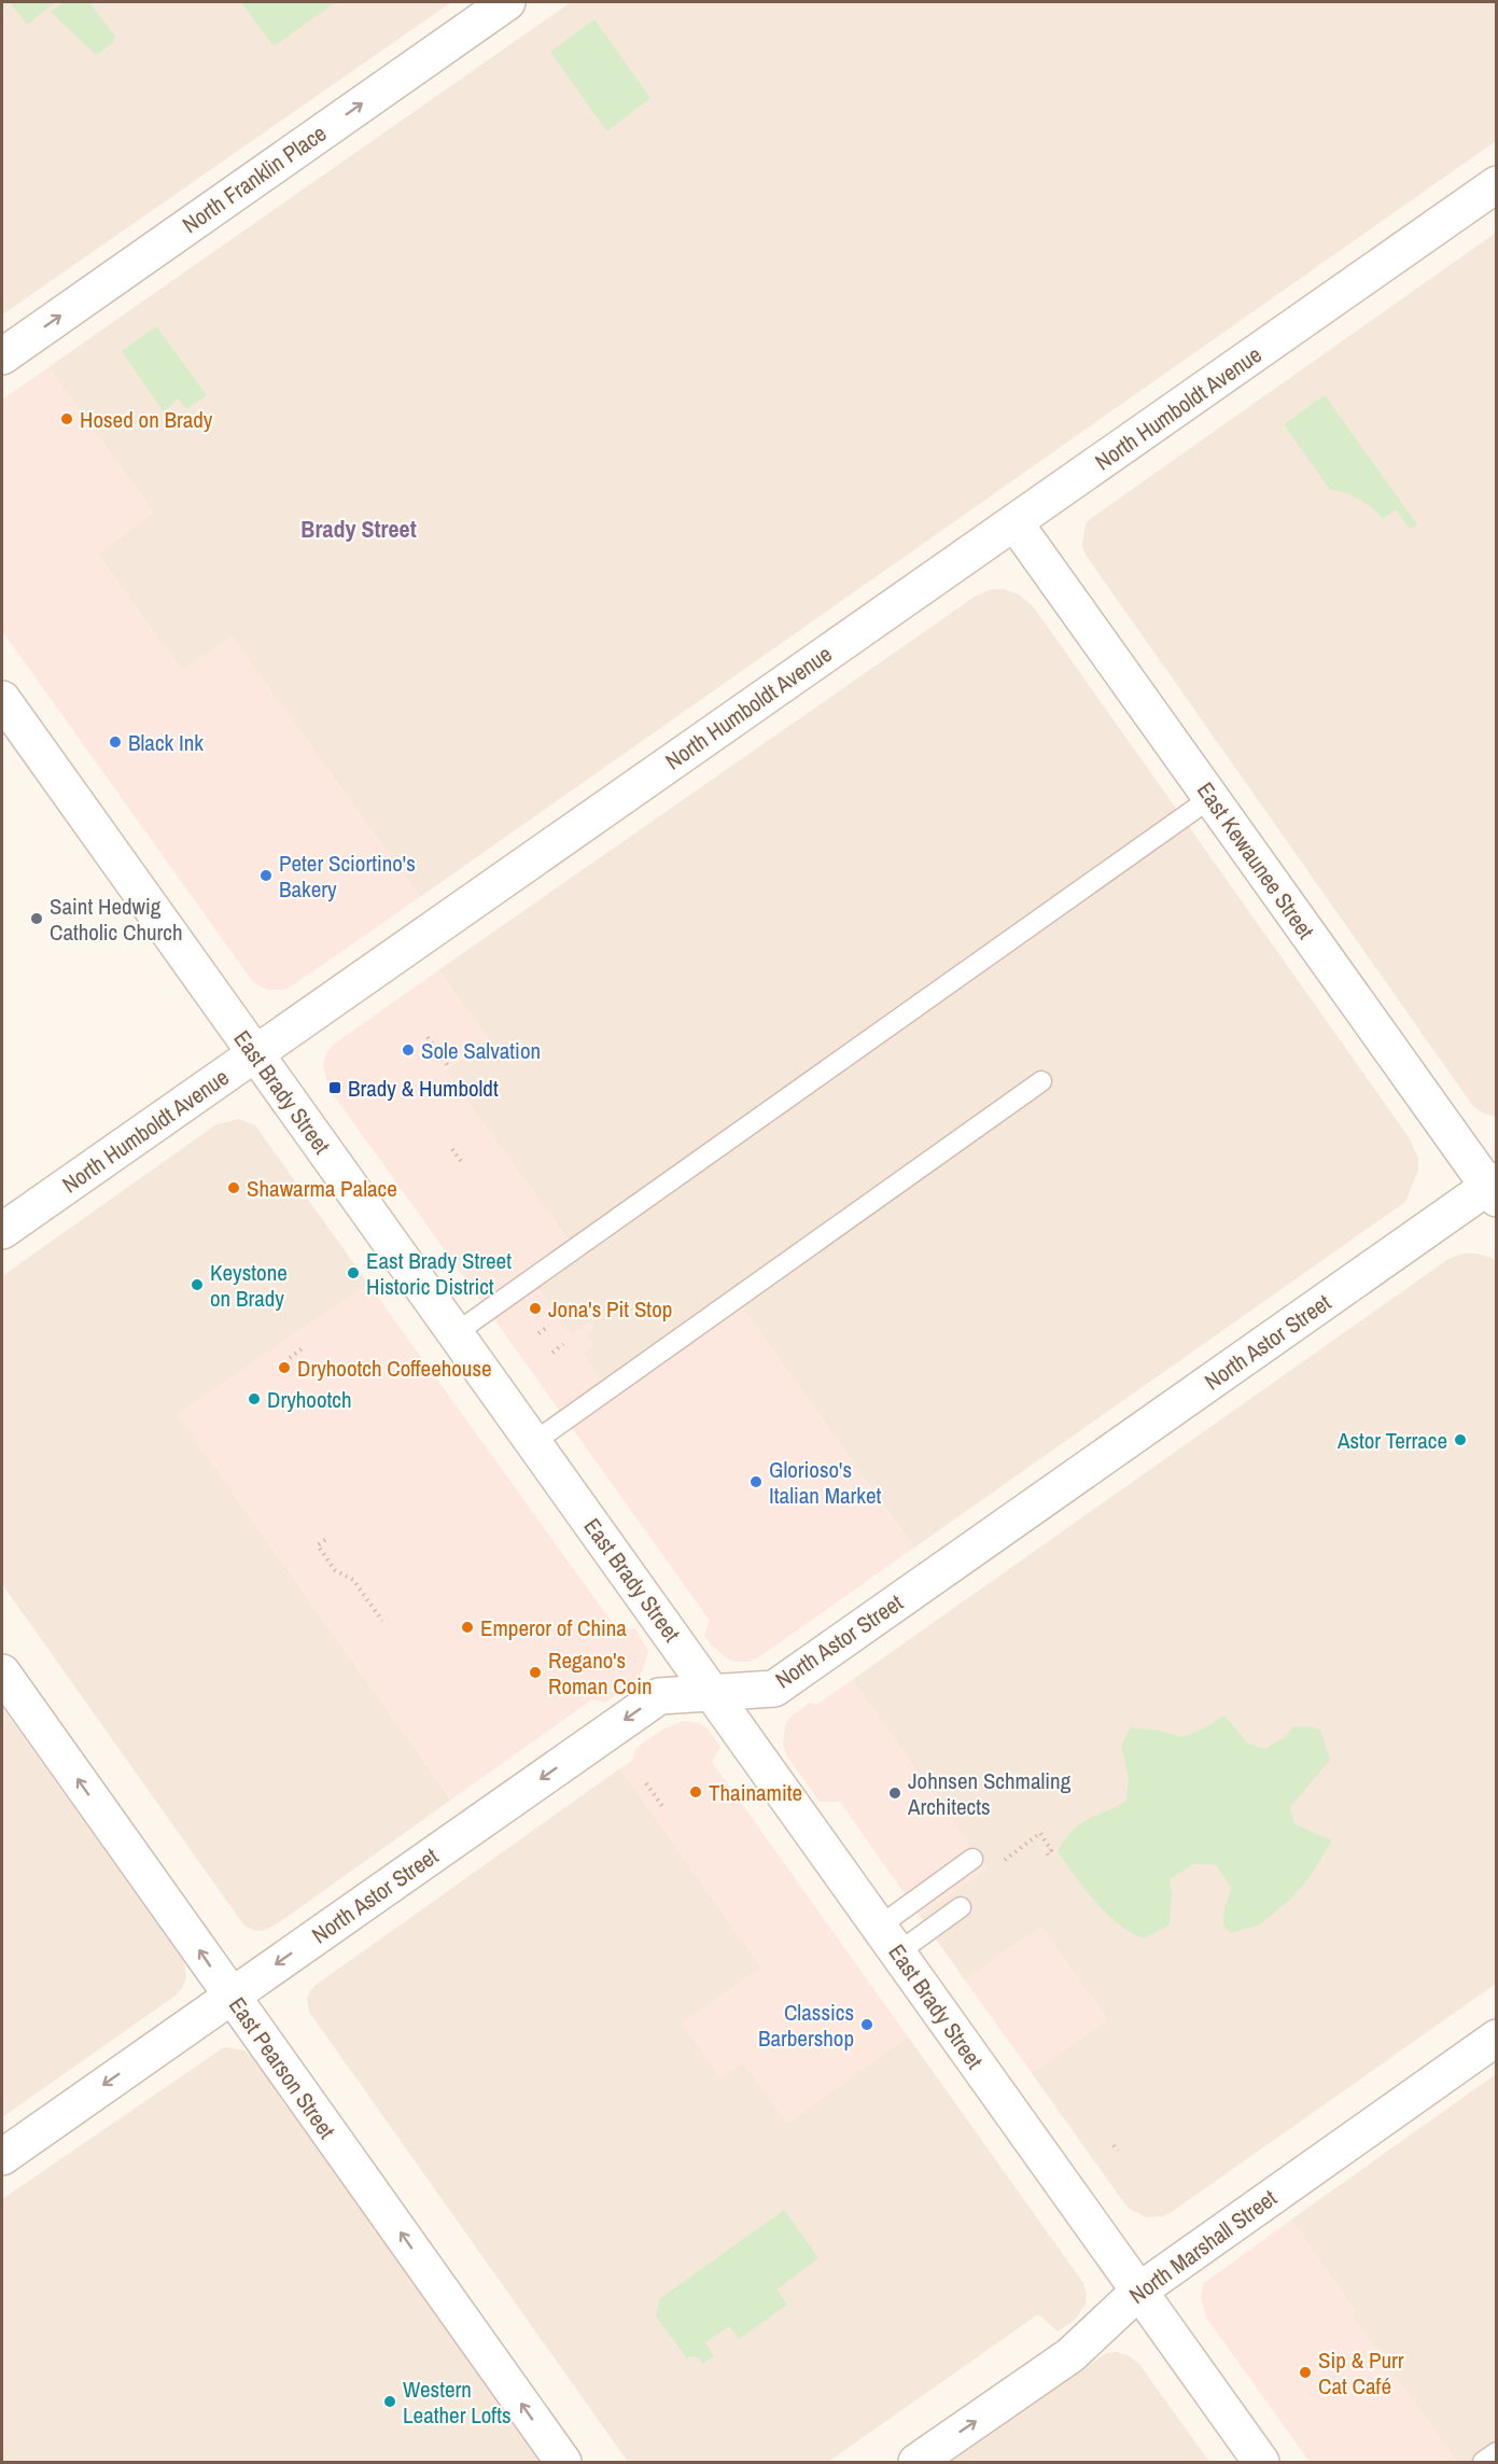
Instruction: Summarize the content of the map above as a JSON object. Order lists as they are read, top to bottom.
{
  "streets": {
    "street": [
      "North Franklin Place",
      "North Humboldt Avenue",
      "East Kewaunee Street",
      "East Brady Street",
      "North Astor Street",
      "East Pearson Street",
      "North Marshall Street"
    ]
  },
  "crossings": [
    ["North Humboldt Avenue", "East Kewaunee Street"],
    ["North Humboldt Avenue", "East Brady Street"],
    ["East Kewaunee Street", "North Astor Street"],
    ["East Brady Street", "North Astor Street"],
    ["East Brady Street", "North Marshall Street"],
    ["North Astor Street", "East Pearson Street"]
  ],
  "one_way": [
    "North Franklin Place",
    "North Astor Street",
    "East Pearson Street",
    "North Marshall Street"
  ],
  "districts": ["Brady Street"],
  "places": {
    "other": [
      "Hosed on Brady",
      "Black Ink",
      "Peter Sciortino's Bakery",
      "Saint Hedwig Catholic Church",
      "Sole Salvation",
      "Shawarma Palace",
      "East Brady Street Historic District",
      "Keystone on Brady",
      "Jona's Pit Stop",
      "Dryhootch Coffeehouse",
      "Dryhootch",
      "Astor Terrace",
      "Glorioso's Italian Market",
      "Emperor of China",
      "Regano's Roman Coin",
      "Thainamite",
      "Johnsen Schmaling Architects",
      "Classics Barbershop",
      "Sip & Purr Cat Café",
      "Western Leather Lofts"
    ],
    "transit": ["Brady & Humboldt"]
  }
}
